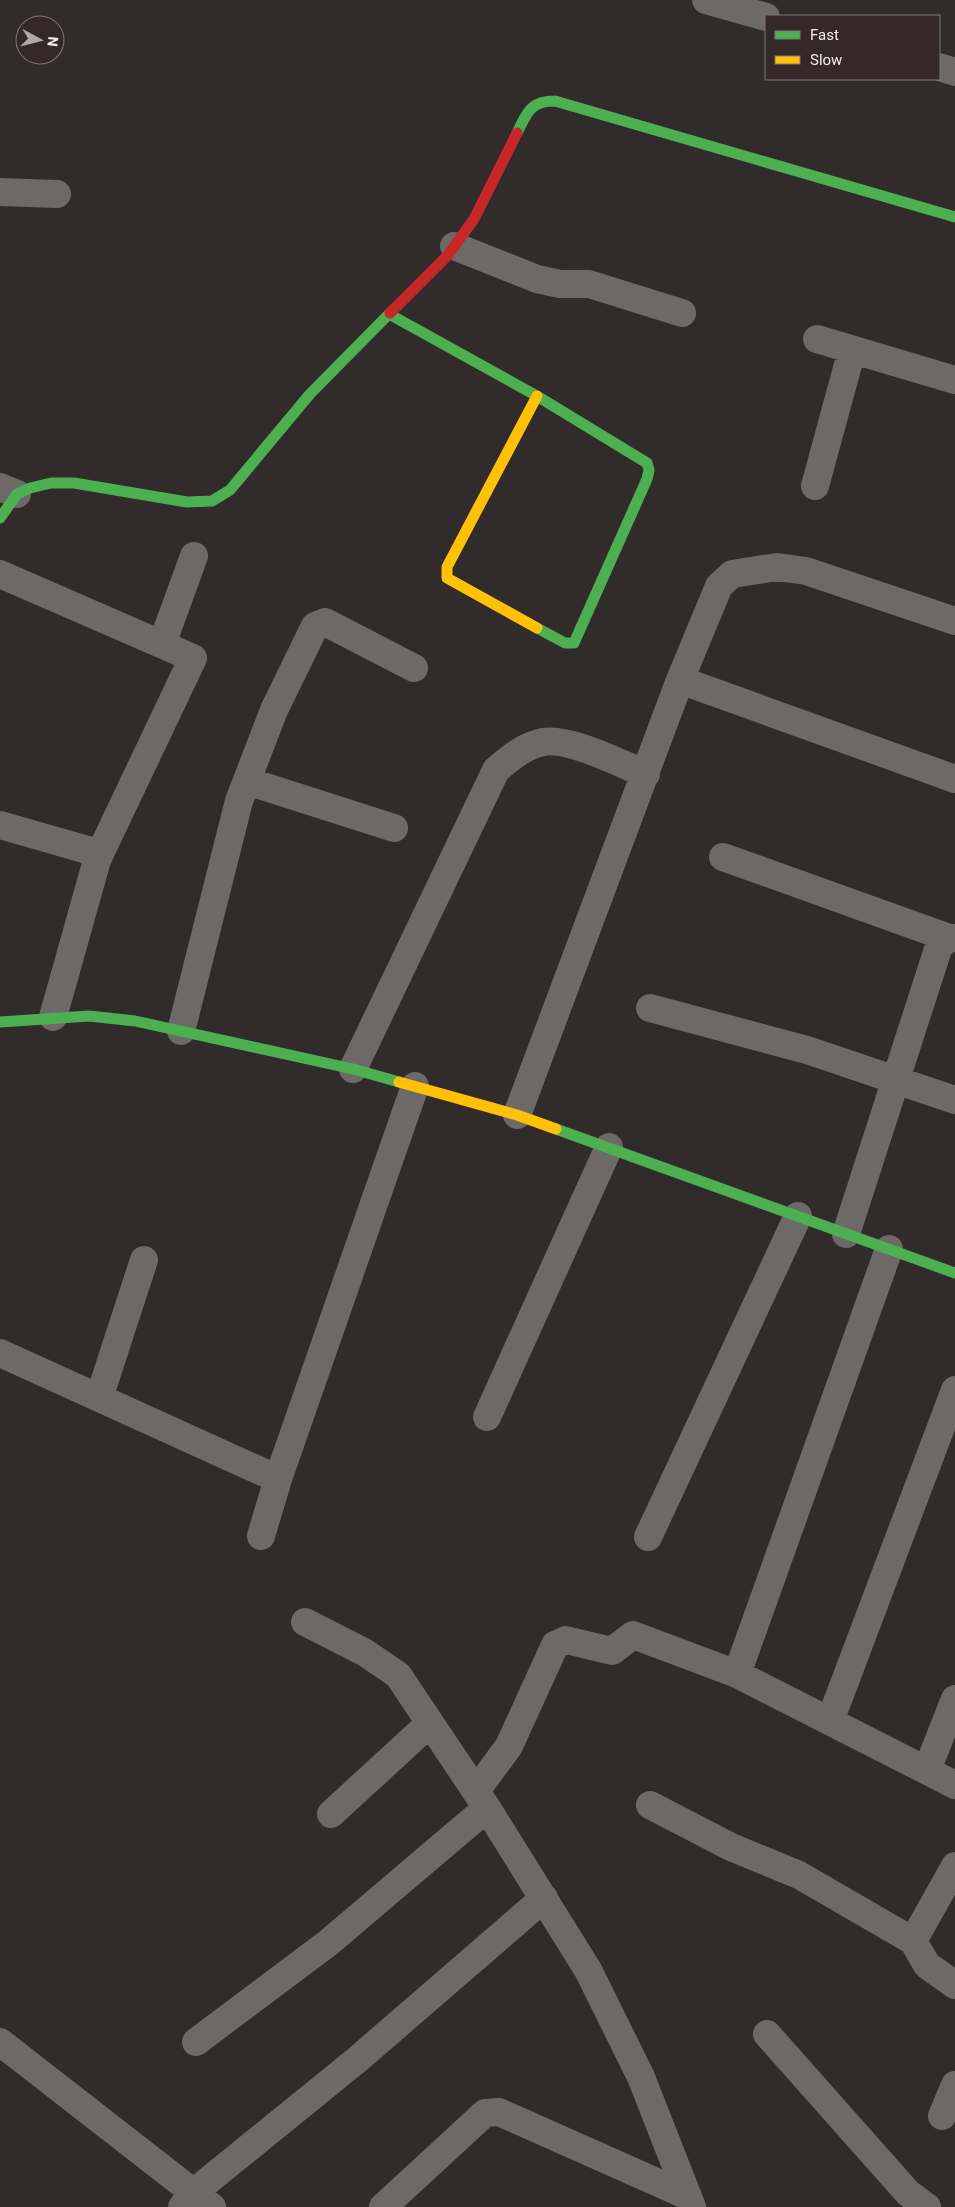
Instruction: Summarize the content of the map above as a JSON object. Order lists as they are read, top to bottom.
{
  "legend": ["Fast", "Slow"],
  "north": "right"
}
